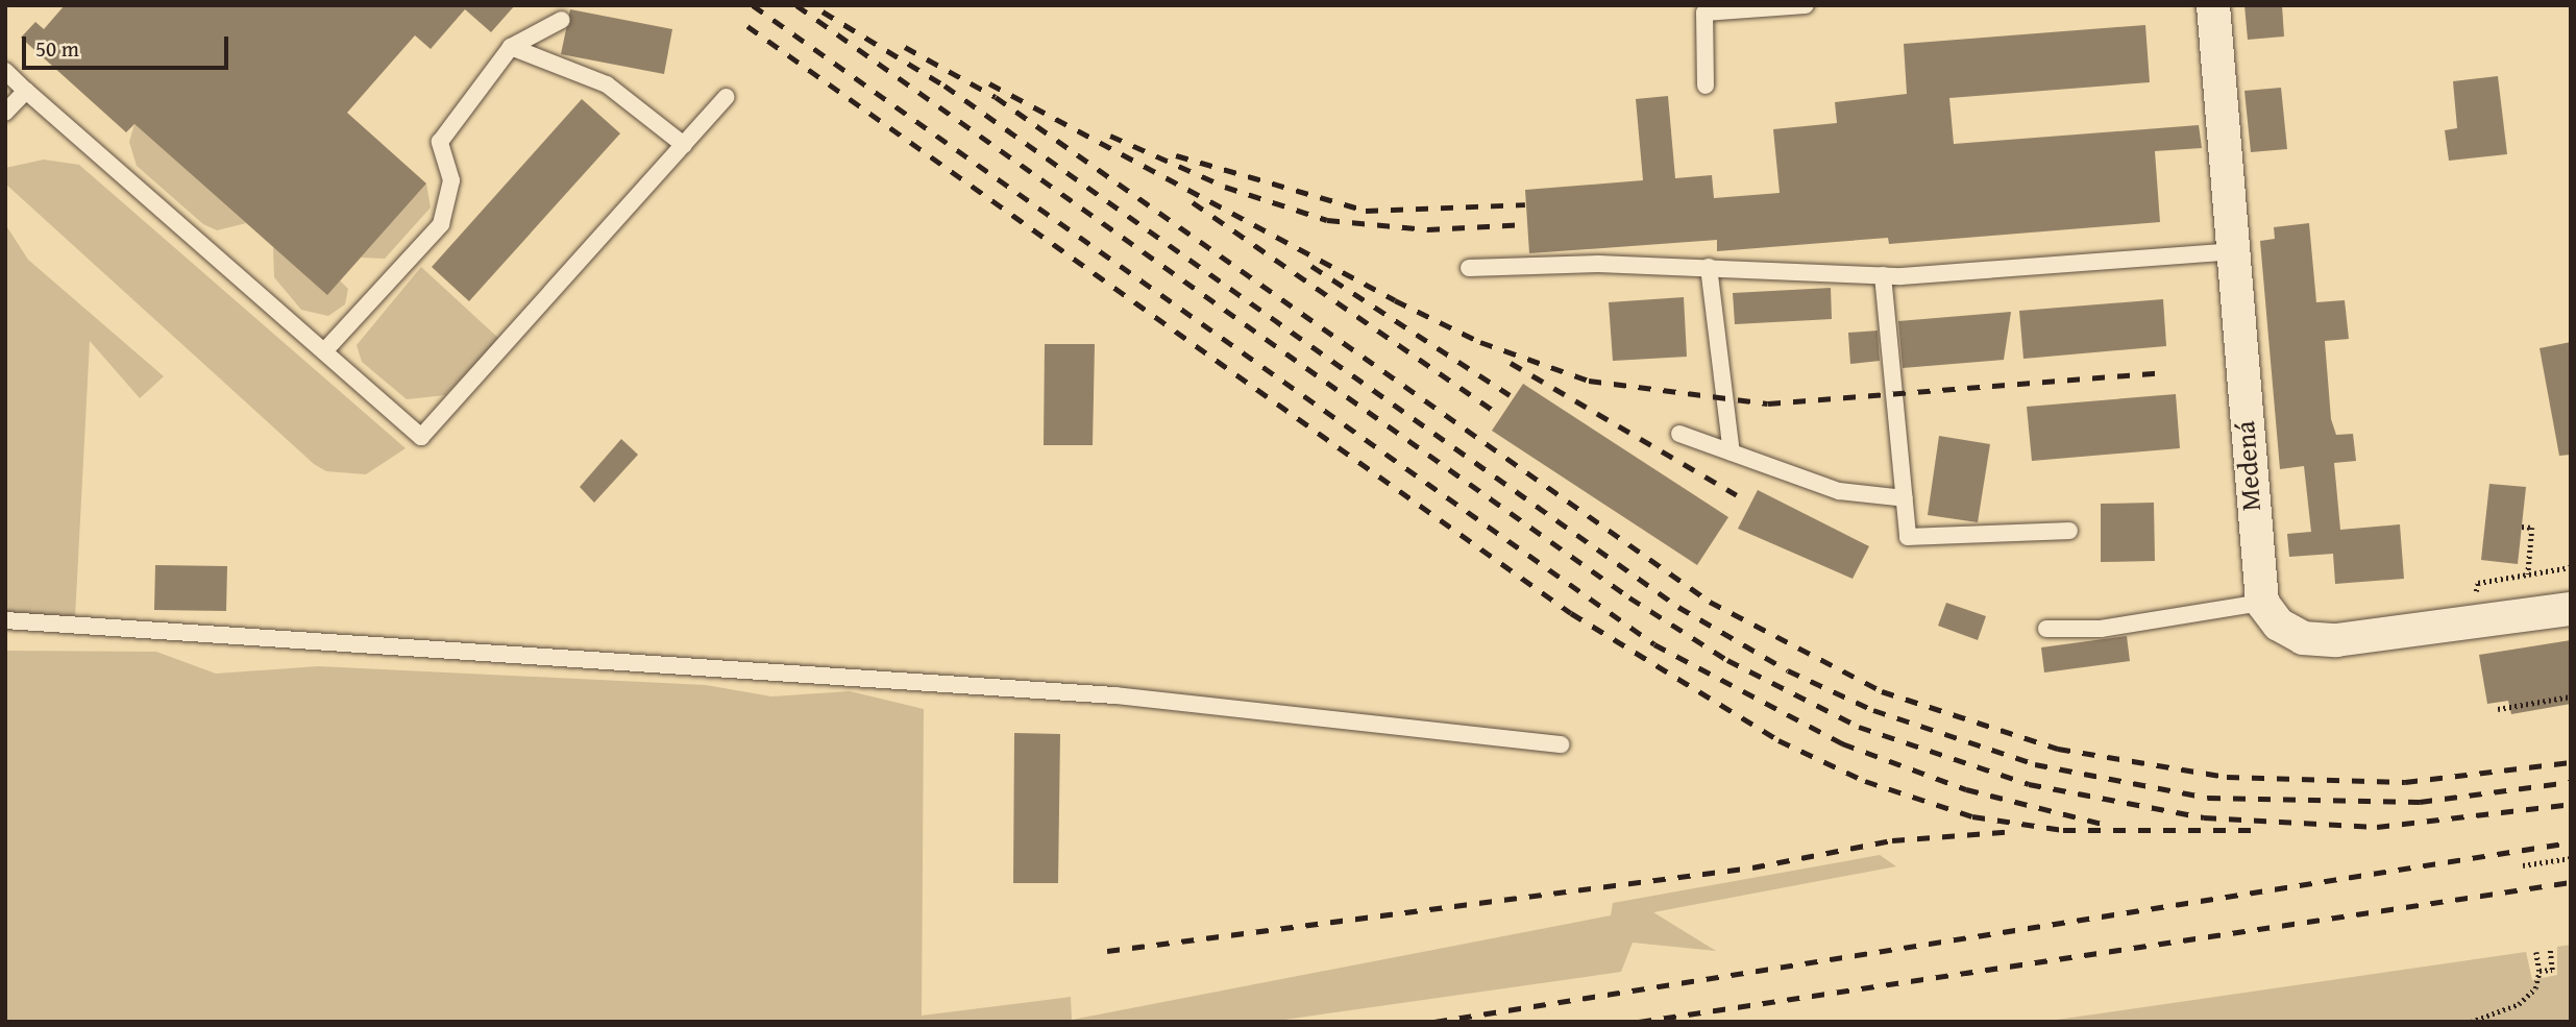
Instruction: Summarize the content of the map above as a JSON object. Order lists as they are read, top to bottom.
{
  "streets": {
    "street": ["Medená"]
  },
  "scale_bar": "50 m"
}
